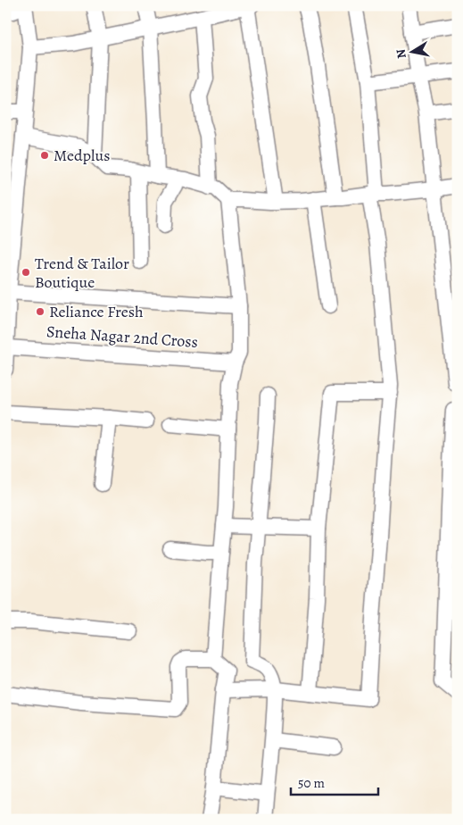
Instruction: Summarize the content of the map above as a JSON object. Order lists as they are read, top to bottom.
{
  "streets": {
    "street": ["Sneha Nagar 2nd Cross"]
  },
  "places": ["Medplus", "Trend & Tailor Boutique", "Reliance Fresh"],
  "scale_bar": "50 m",
  "north": "left"
}
